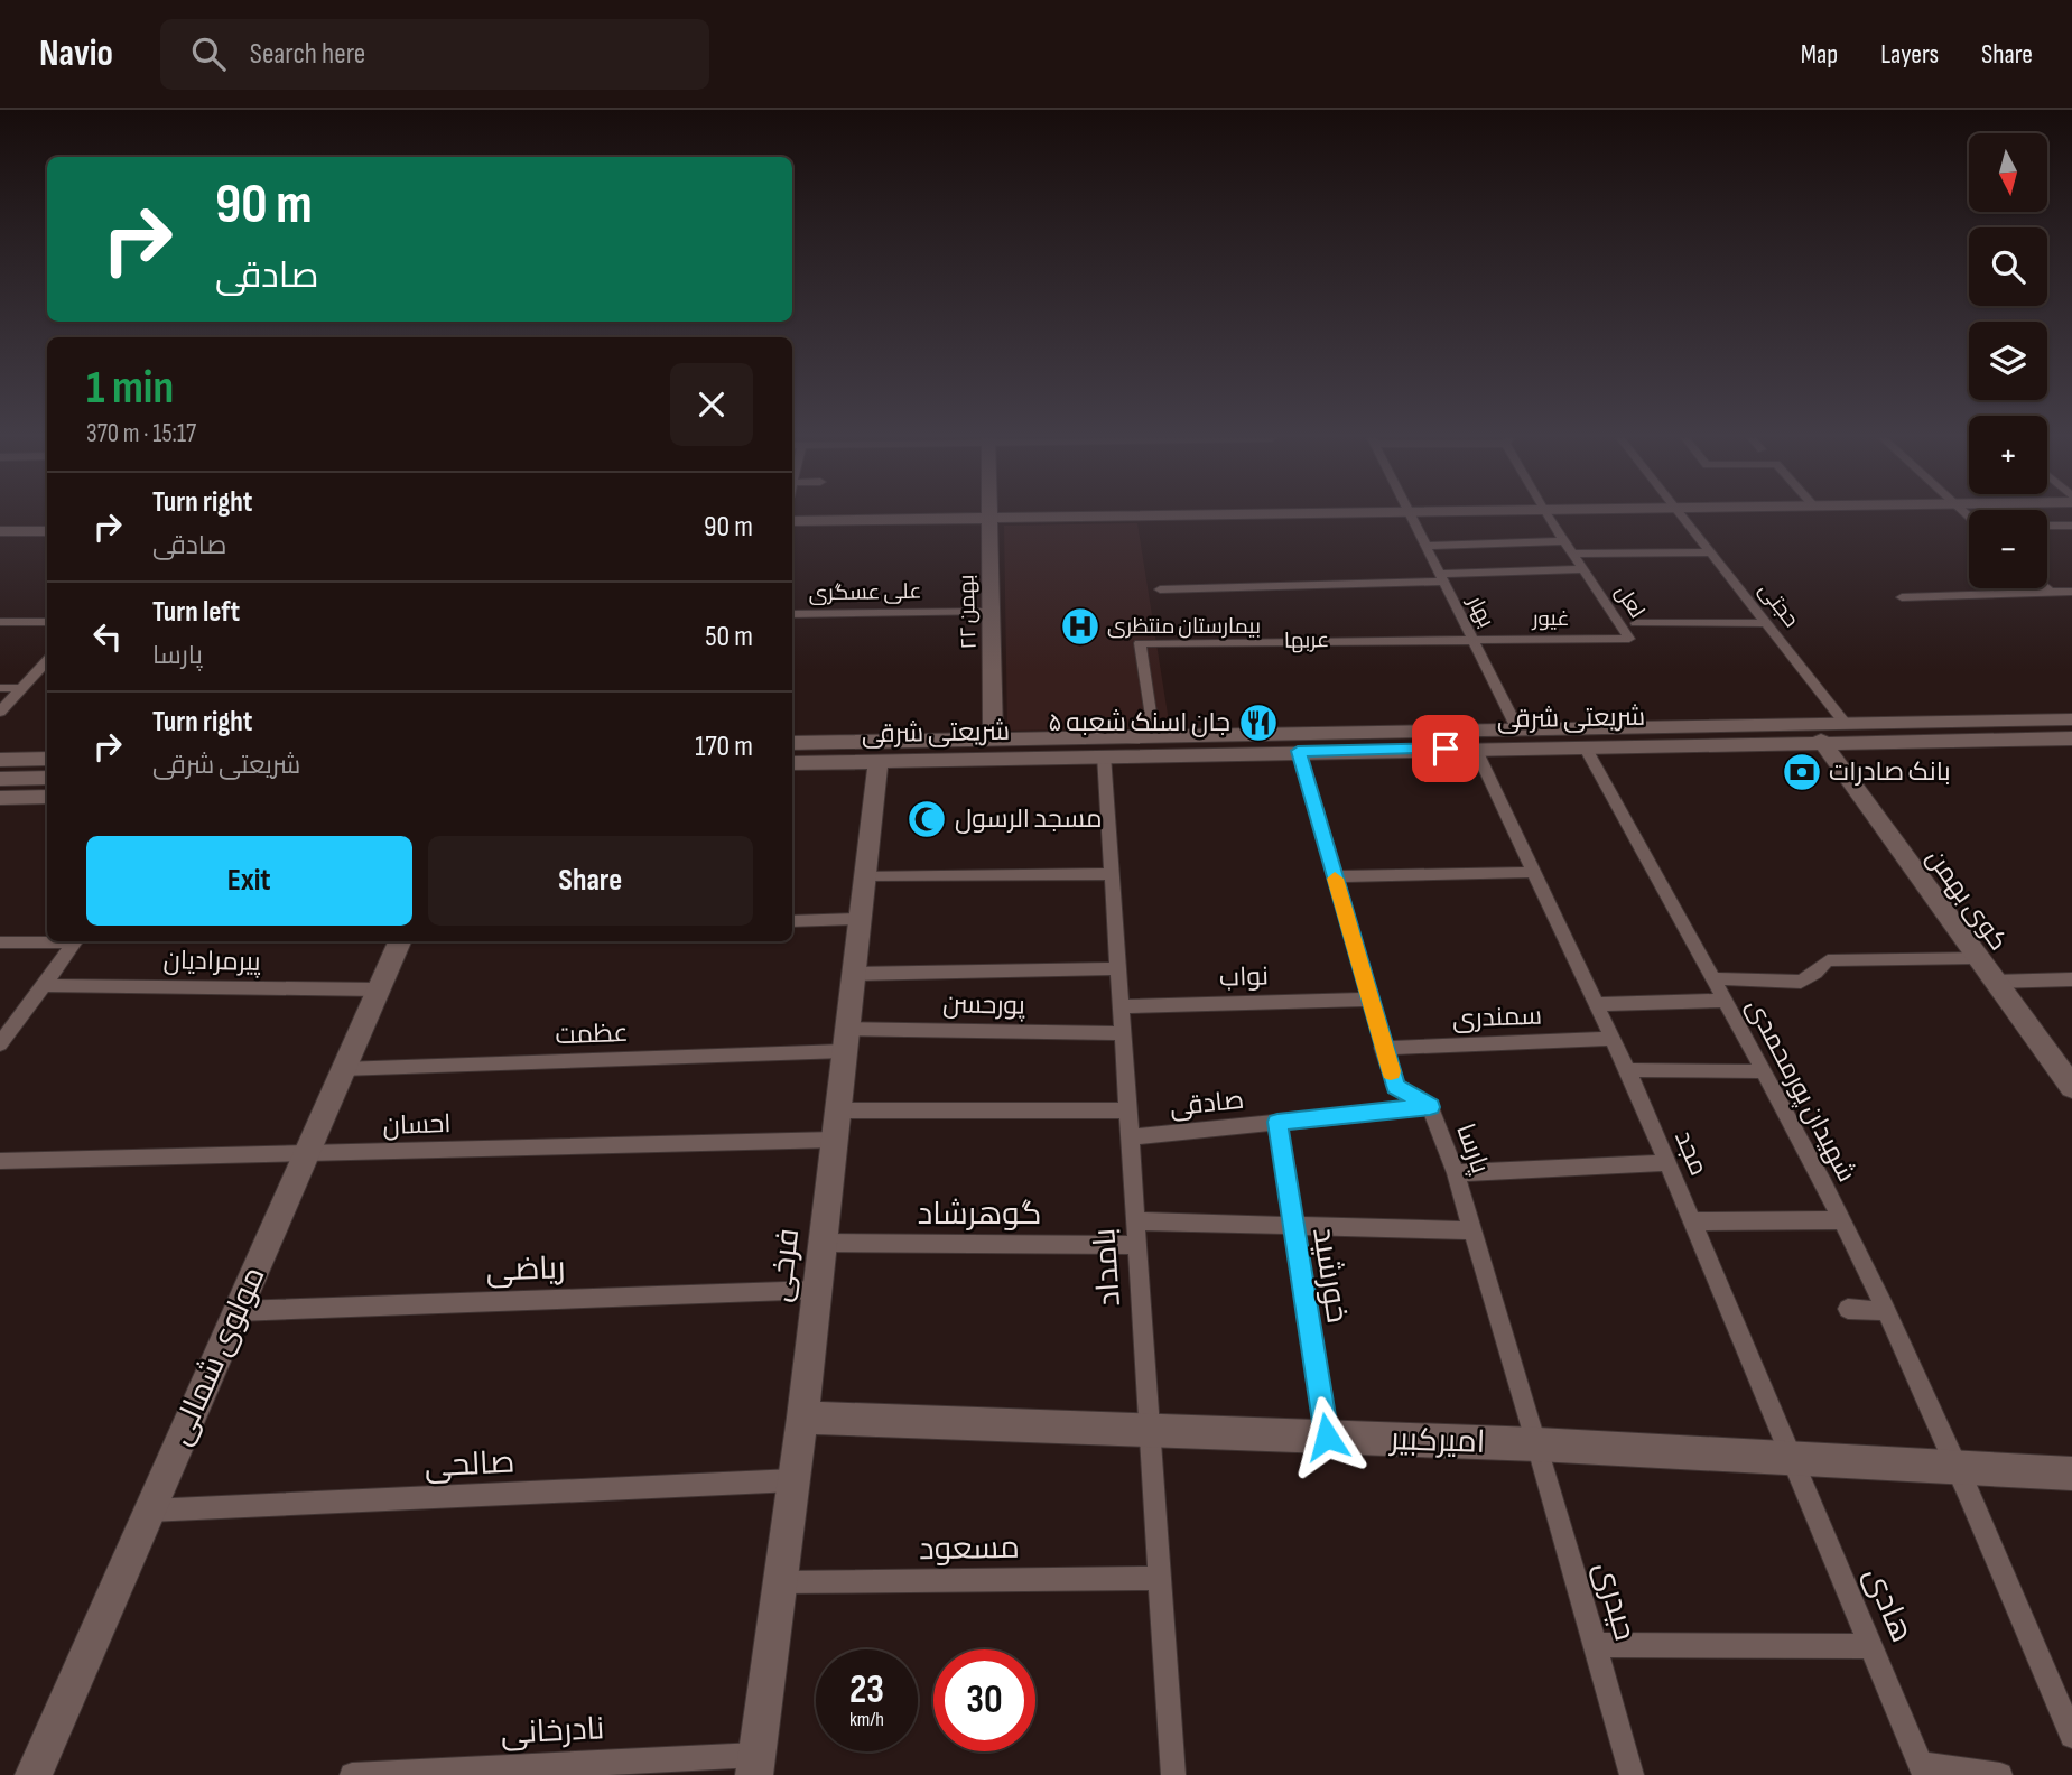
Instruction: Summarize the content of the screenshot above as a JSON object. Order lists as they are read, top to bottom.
{
  "streets": {
    "street": [
      "علی عسگری",
      "لعل",
      "حجتی",
      "۲۲ بهمن",
      "بهار",
      "غیور",
      "عربها",
      "شریعتی شرقی",
      "کوی بهمن",
      "پیرمرادیان",
      "نواب",
      "پورحسن",
      "سمندری",
      "عظمت",
      "شهیدان پورمحمدی",
      "صادقی",
      "احسان",
      "پارسا",
      "مجد",
      "گوهرشاد",
      "فرخی",
      "بامداد",
      "ریاضی",
      "خورشید",
      "مولوی شمالی",
      "امیرکبیر",
      "صالحی",
      "مسعود",
      "حیدری",
      "هادی",
      "نادرخانی"
    ]
  },
  "crossings": [
    ["علی عسگری", "۲۲ بهمن"],
    ["لعل", "غیور"],
    ["حجتی", "شریعتی شرقی"],
    ["۲۲ بهمن", "شریعتی شرقی"],
    ["بهار", "غیور"],
    ["بهار", "عربها"],
    ["بهار", "شریعتی شرقی"],
    ["غیور", "عربها"],
    ["عربها", "شریعتی شرقی"],
    ["شریعتی شرقی", "کوی بهمن"],
    ["شریعتی شرقی", "شهیدان پورمحمدی"],
    ["شریعتی شرقی", "پارسا"],
    ["شریعتی شرقی", "مجد"],
    ["شریعتی شرقی", "فرخی"],
    ["شریعتی شرقی", "بامداد"],
    ["پیرمرادیان", "مولوی شمالی"],
    ["نواب", "پارسا"],
    ["نواب", "بامداد"],
    ["پورحسن", "عظمت"],
    ["پورحسن", "فرخی"],
    ["پورحسن", "بامداد"],
    ["سمندری", "پارسا"],
    ["سمندری", "مجد"],
    ["عظمت", "فرخی"],
    ["عظمت", "مولوی شمالی"],
    ["شهیدان پورمحمدی", "امیرکبیر"],
    ["صادقی", "پارسا"],
    ["صادقی", "بامداد"],
    ["صادقی", "خورشید"],
    ["احسان", "فرخی"],
    ["احسان", "بامداد"],
    ["احسان", "مولوی شمالی"],
    ["پارسا", "امیرکبیر"],
    ["پارسا", "حیدری"],
    ["مجد", "امیرکبیر"],
    ["مجد", "هادی"],
    ["گوهرشاد", "فرخی"],
    ["گوهرشاد", "بامداد"],
    ["فرخی", "ریاضی"],
    ["فرخی", "امیرکبیر"],
    ["فرخی", "صالحی"],
    ["فرخی", "مسعود"],
    ["فرخی", "نادرخانی"],
    ["بامداد", "امیرکبیر"],
    ["بامداد", "مسعود"],
    ["ریاضی", "مولوی شمالی"],
    ["خورشید", "امیرکبیر"],
    ["مولوی شمالی", "صالحی"],
    ["امیرکبیر", "حیدری"],
    ["امیرکبیر", "هادی"]
  ],
  "places": {
    "hospital": ["بیمارستان منتظری"],
    "restaurant": ["جان اسنک شعبه ۵"],
    "bank": ["بانک صادرات"],
    "mosque": ["مسجد الرسول"]
  },
  "north": "bottom",
  "page": {
    "header": "Navio",
    "search": "Search here",
    "nav": ["Map", "Layers", "Share"],
    "map_buttons": ["+", "−"],
    "turn": ["90 m", "صادقی"],
    "heading": ["1 min", "370 m · 15:17"],
    "list": [
      {
        "name": "Turn right",
        "note": "صادقی",
        "value": "90 m"
      },
      {
        "name": "Turn left",
        "note": "پارسا",
        "value": "50 m"
      },
      {
        "name": "Turn right",
        "note": "شریعتی شرقی",
        "value": "170 m"
      }
    ],
    "buttons": ["Exit", "Share"],
    "speed": "23 km/h",
    "limit": "30"
  }
}
